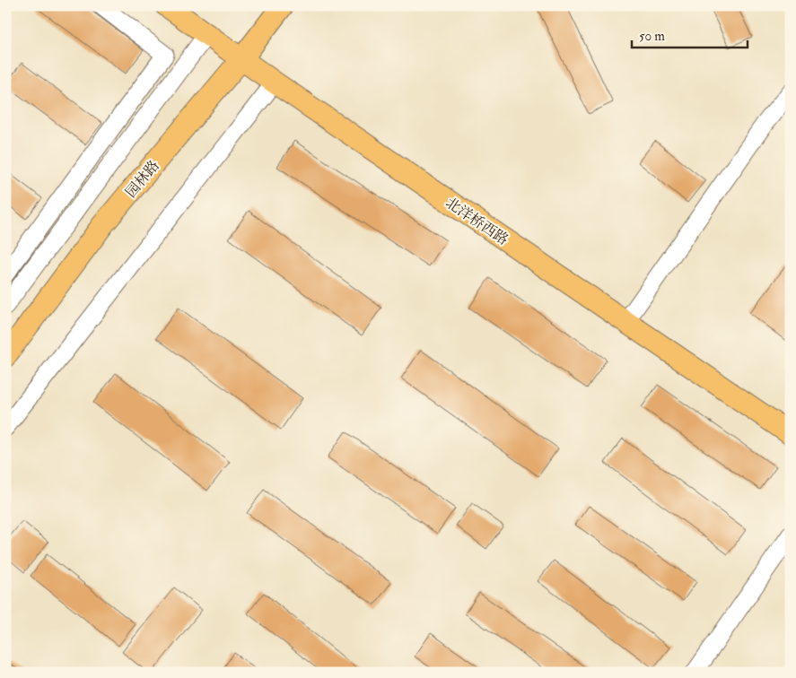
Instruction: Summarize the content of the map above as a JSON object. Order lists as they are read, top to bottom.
{
  "streets": {
    "main road": ["园林路", "北洋桥西路"]
  },
  "crossings": [
    ["园林路", "北洋桥西路"]
  ],
  "scale_bar": "50 m"
}
